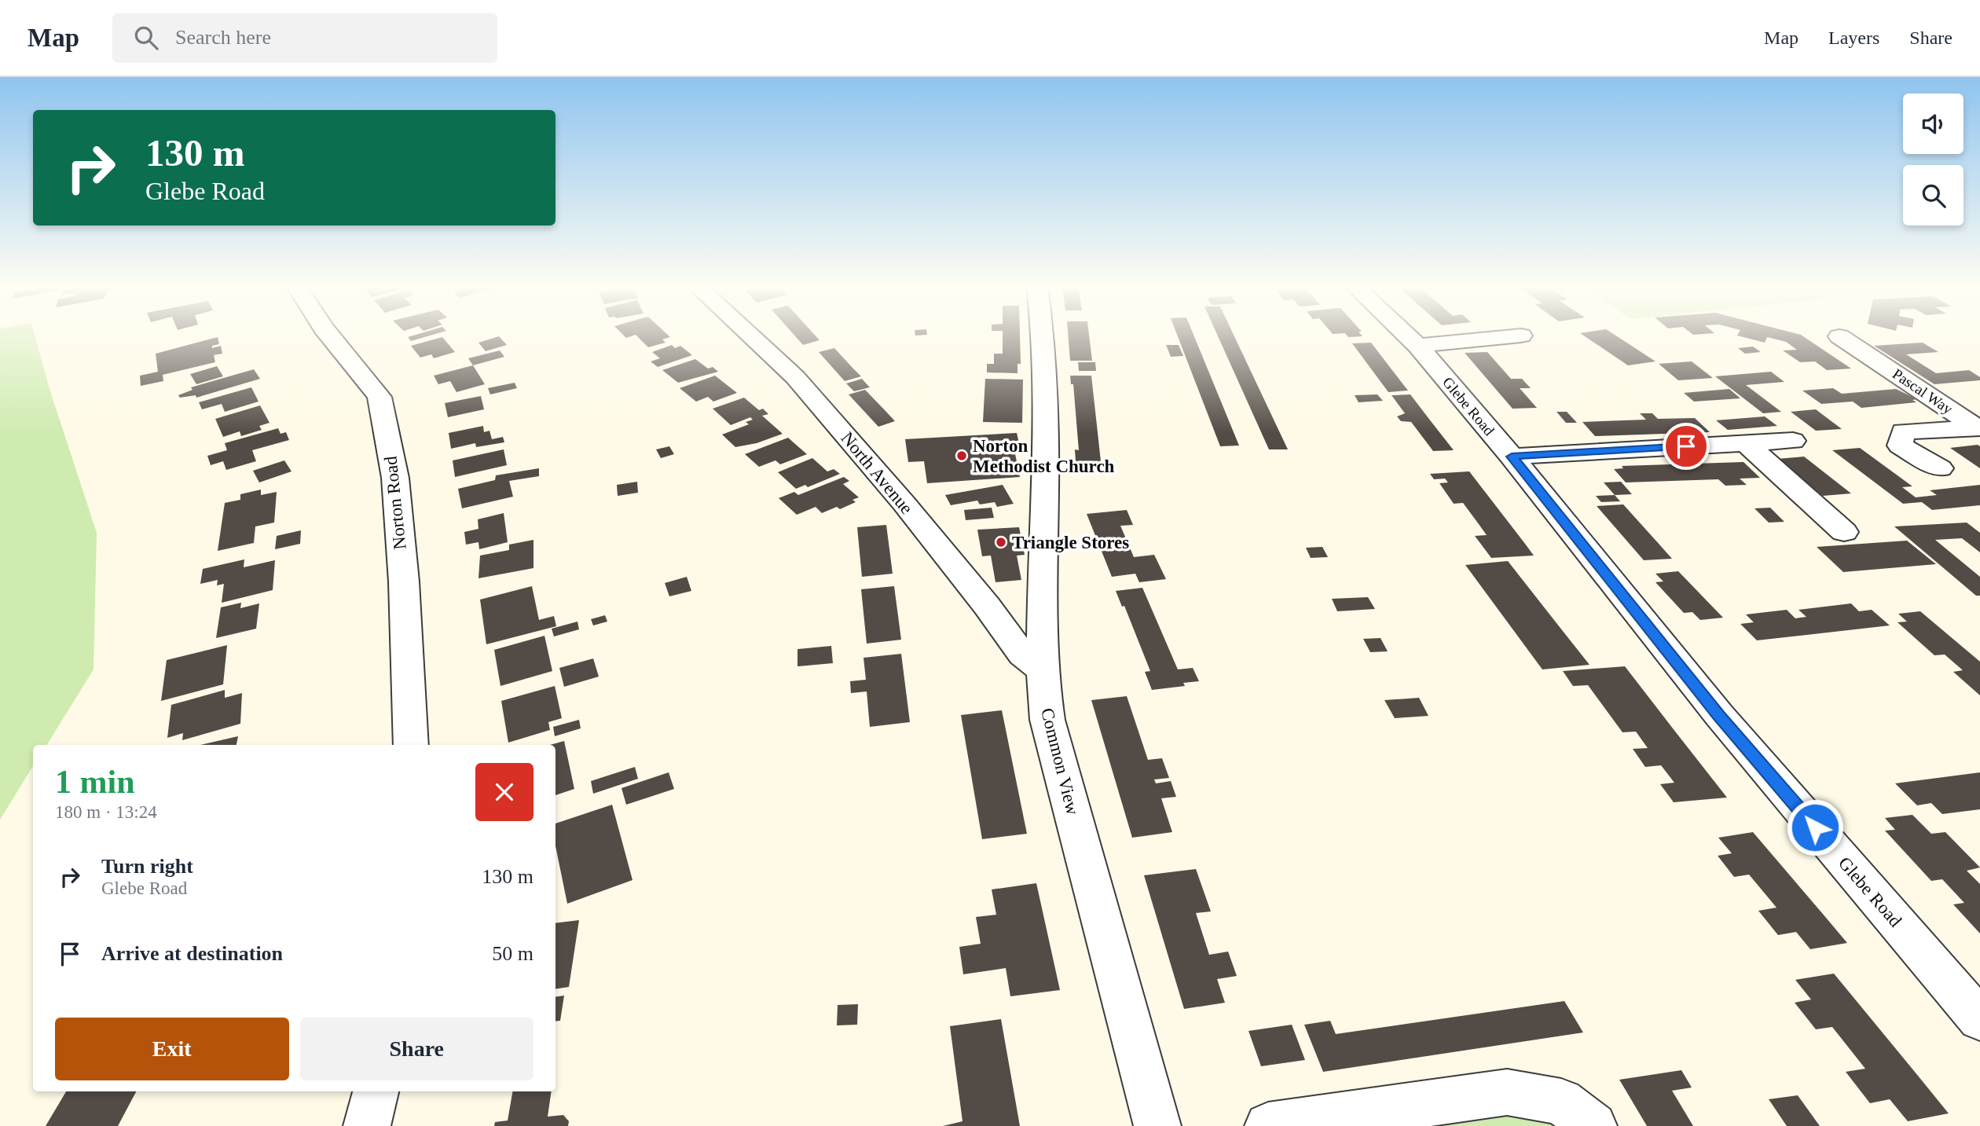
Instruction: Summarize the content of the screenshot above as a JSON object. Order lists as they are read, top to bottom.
{
  "streets": {
    "street": [
      "Pascal Way",
      "Glebe Road",
      "North Avenue",
      "Norton Road",
      "Common View"
    ]
  },
  "crossings": [
    ["North Avenue", "Common View"]
  ],
  "places": ["Norton Methodist Church", "Triangle Stores"],
  "page": {
    "header": "Map",
    "search": "Search here",
    "nav": ["Map", "Layers", "Share"],
    "turn": ["130 m", "Glebe Road"],
    "heading": ["1 min", "180 m · 13:24"],
    "list": [
      {
        "name": "Turn right",
        "note": "Glebe Road",
        "value": "130 m"
      },
      {
        "name": "Arrive at destination",
        "value": "50 m"
      }
    ],
    "buttons": ["Exit", "Share"]
  }
}
